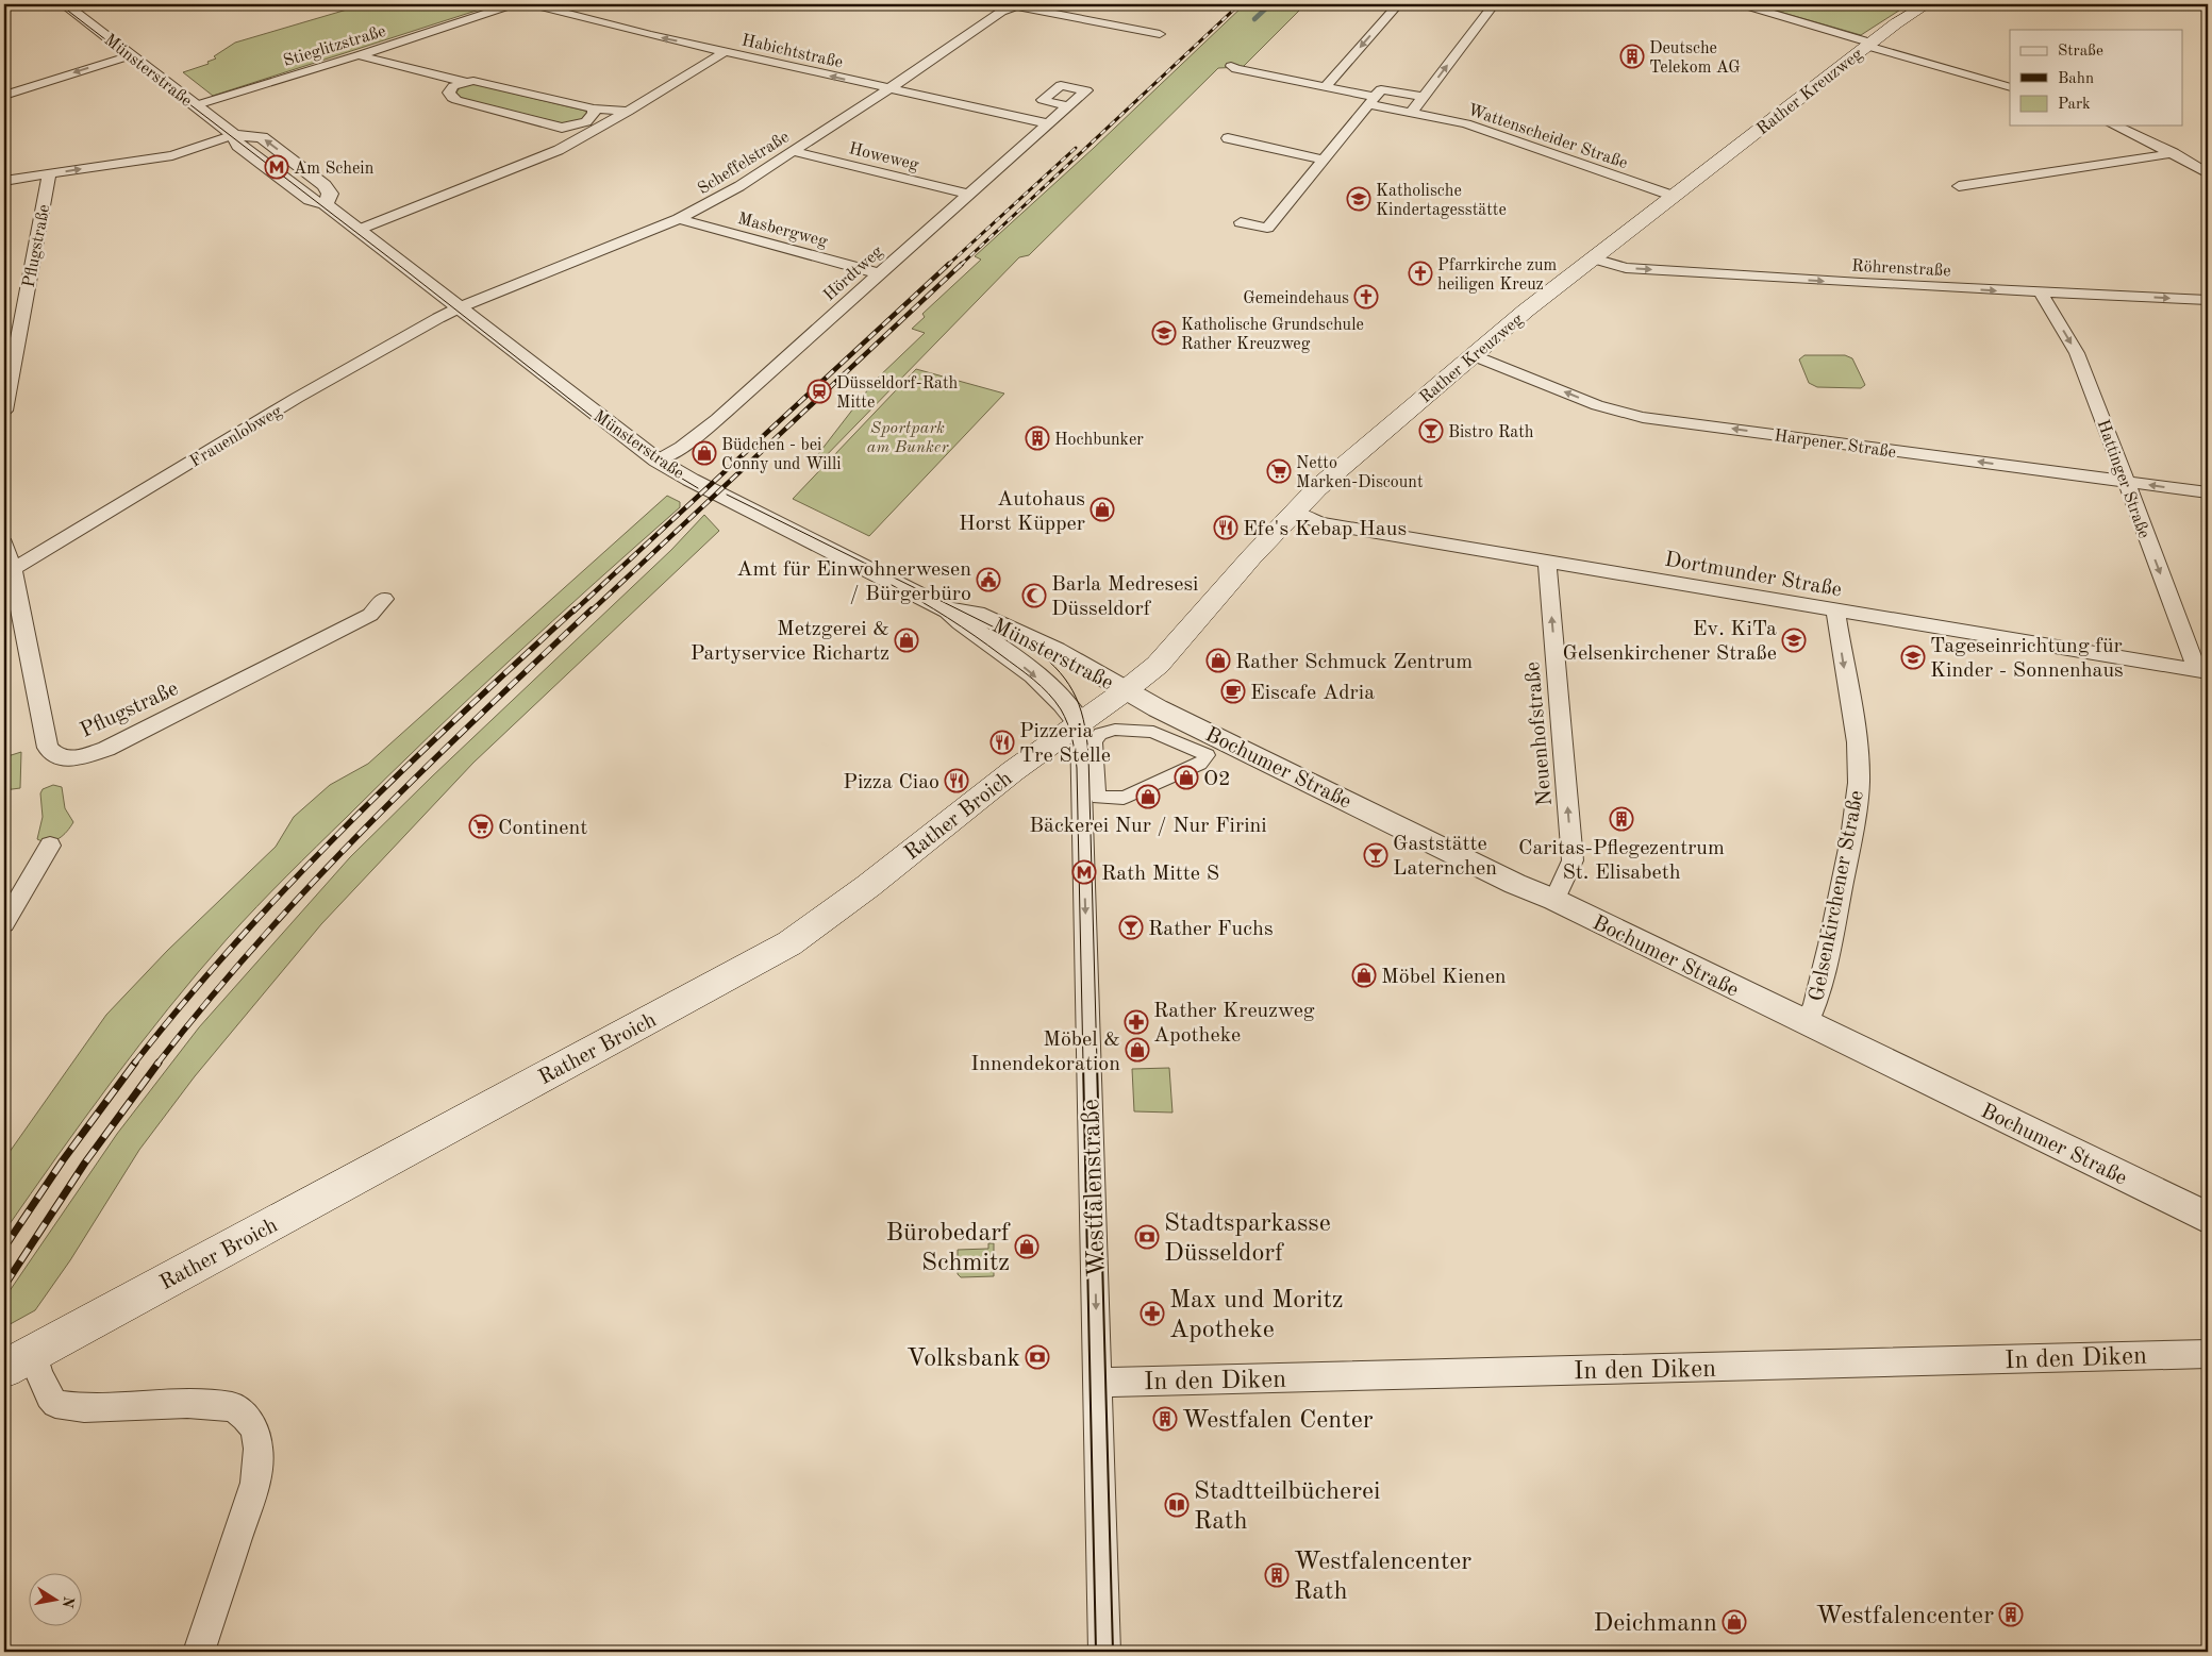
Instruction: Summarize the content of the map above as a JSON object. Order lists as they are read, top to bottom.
{
  "streets": {
    "main road": ["Rather Kreuzweg", "Rather Broich"],
    "street": [
      "Stieglitzstraße",
      "Habichtstraße",
      "Münsterstraße",
      "Wattenscheider Straße",
      "Howeweg",
      "Scheffelstraße",
      "Masbergweg",
      "Pflugstraße",
      "Röhrenstraße",
      "Hördtweg",
      "Frauenlobweg",
      "Harpener Straße",
      "Hattinger Straße",
      "Dortmunder Straße",
      "Neuenhofstraße",
      "Bochumer Straße",
      "Gelsenkirchener Straße",
      "Westfalenstraße",
      "In den Diken"
    ]
  },
  "crossings": [
    ["Stieglitzstraße", "Münsterstraße"],
    ["Habichtstraße", "Scheffelstraße"],
    ["Habichtstraße", "Hördtweg"],
    ["Münsterstraße", "Rather Kreuzweg"],
    ["Münsterstraße", "Scheffelstraße"],
    ["Münsterstraße", "Hördtweg"],
    ["Münsterstraße", "Frauenlobweg"],
    ["Münsterstraße", "Bochumer Straße"],
    ["Münsterstraße", "Rather Broich"],
    ["Münsterstraße", "Westfalenstraße"],
    ["Rather Kreuzweg", "Wattenscheider Straße"],
    ["Rather Kreuzweg", "Röhrenstraße"],
    ["Rather Kreuzweg", "Harpener Straße"],
    ["Rather Kreuzweg", "Dortmunder Straße"],
    ["Rather Kreuzweg", "Bochumer Straße"],
    ["Rather Kreuzweg", "Rather Broich"],
    ["Howeweg", "Scheffelstraße"],
    ["Howeweg", "Hördtweg"],
    ["Scheffelstraße", "Masbergweg"],
    ["Scheffelstraße", "Frauenlobweg"],
    ["Masbergweg", "Hördtweg"],
    ["Pflugstraße", "Frauenlobweg"],
    ["Röhrenstraße", "Hattinger Straße"],
    ["Harpener Straße", "Hattinger Straße"],
    ["Hattinger Straße", "Dortmunder Straße"],
    ["Dortmunder Straße", "Neuenhofstraße"],
    ["Dortmunder Straße", "Gelsenkirchener Straße"],
    ["Neuenhofstraße", "Bochumer Straße"],
    ["Bochumer Straße", "Rather Broich"],
    ["Bochumer Straße", "Gelsenkirchener Straße"],
    ["Rather Broich", "Westfalenstraße"],
    ["Westfalenstraße", "In den Diken"]
  ],
  "one_way": [
    "Harpener Straße",
    "Hattinger Straße",
    "Neuenhofstraße",
    "Gelsenkirchener Straße",
    "Westfalenstraße"
  ],
  "parks": ["Sportpark am Bunker"],
  "places": {
    "building": [
      "Deutsche Telekom AG",
      "Hochbunker",
      "Caritas-Pflegezentrum St. Elisabeth",
      "Westfalen Center",
      "Westfalencenter Rath",
      "Westfalencenter"
    ],
    "metro station": ["Am Schein", "Rath Mitte S"],
    "school or university": [
      "Katholische Kindertagesstätte",
      "Katholische Grundschule Rather Kreuzweg",
      "Ev. KiTa Gelsenkirchener Straße",
      "Tageseinrichtung für Kinder - Sonnenhaus"
    ],
    "church": ["Pfarrkirche zum heiligen Kreuz", "Gemeindehaus"],
    "station": ["Düsseldorf-Rath Mitte"],
    "bar": ["Bistro Rath", "Gaststätte Laternchen", "Rather Fuchs"],
    "shop": [
      "Büdchen - bei Conny und Willi",
      "Autohaus Horst Küpper",
      "Metzgerei & Partyservice Richartz",
      "Rather Schmuck Zentrum",
      "O2",
      "Bäckerei Nur / Nur Firini",
      "Möbel Kienen",
      "Möbel & Innendekoration",
      "Bürobedarf Schmitz",
      "Deichmann"
    ],
    "supermarket": ["Netto Marken-Discount", "Continent"],
    "restaurant": ["Efe's Kebap Haus", "Pizzeria Tre Stelle", "Pizza Ciao"],
    "public building": ["Amt für Einwohnerwesen / Bürgerbüro"],
    "mosque": ["Barla Medresesi Düsseldorf"],
    "cafe": ["Eiscafe Adria"],
    "pharmacy": ["Rather Kreuzweg Apotheke", "Max und Moritz Apotheke"],
    "bank": ["Stadtsparkasse Düsseldorf", "Volksbank"],
    "library": ["Stadtteilbücherei Rath"]
  },
  "legend": ["Straße", "Bahn", "Park"],
  "north": "right"
}
